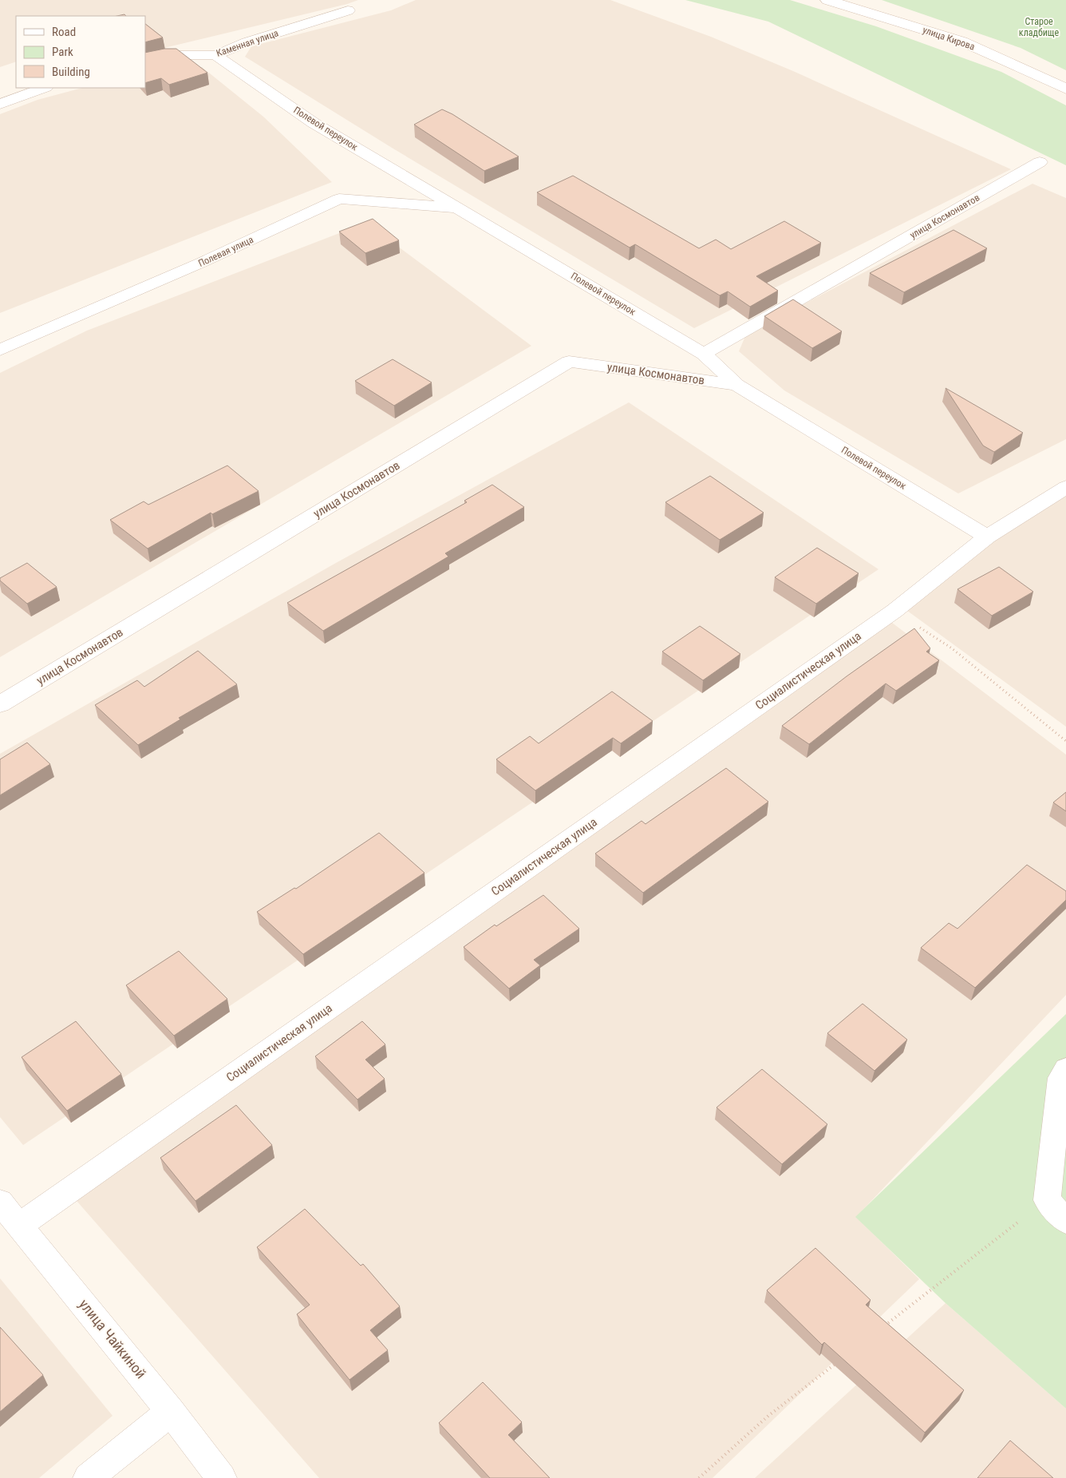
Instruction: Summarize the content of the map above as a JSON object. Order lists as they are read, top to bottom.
{
  "streets": {
    "street": [
      "улица Кирова",
      "Каменная улица",
      "Полевой переулок",
      "улица Космонавтов",
      "Полевая улица",
      "Социалистическая улица",
      "улица Чайкиной"
    ]
  },
  "crossings": [
    ["Каменная улица", "Полевой переулок"],
    ["Полевой переулок", "улица Космонавтов"],
    ["Полевой переулок", "Полевая улица"],
    ["Полевой переулок", "Социалистическая улица"],
    ["Социалистическая улица", "улица Чайкиной"]
  ],
  "parks": ["Старое кладбище"],
  "legend": ["Road", "Park", "Building"]
}
